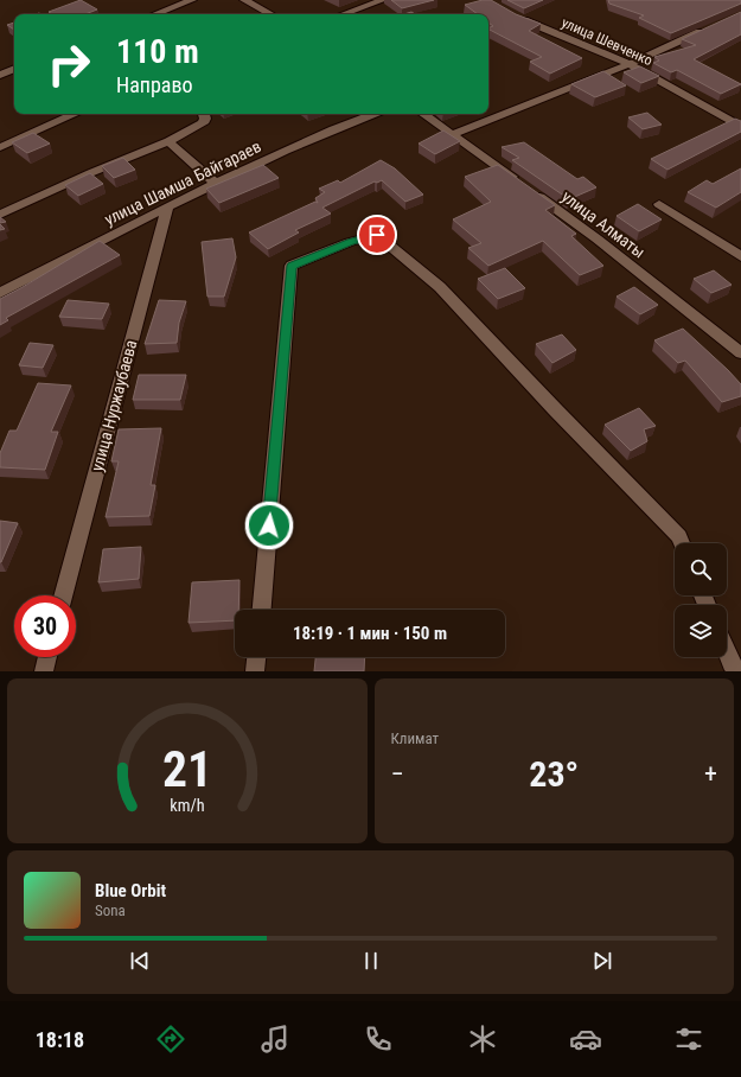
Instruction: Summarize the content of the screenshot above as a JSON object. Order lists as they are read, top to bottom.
{
  "streets": {
    "street": [
      "улица Шевченко",
      "улица Шамша Байгараев",
      "улица Алматы",
      "улица Нуржаубаева"
    ]
  },
  "crossings": [
    ["улица Шамша Байгараев", "улица Нуржаубаева"]
  ],
  "page": {
    "turn": ["110 m", "Направо"],
    "limit": "30",
    "trip": "18:19 · 1 мин · 150 m",
    "tile": "Климат",
    "heat": ["−", "23°", "+"],
    "song": ["Blue Orbit", "Sona"],
    "tabs": "18:18",
    "gauge": ["21", "km/h"]
  }
}
